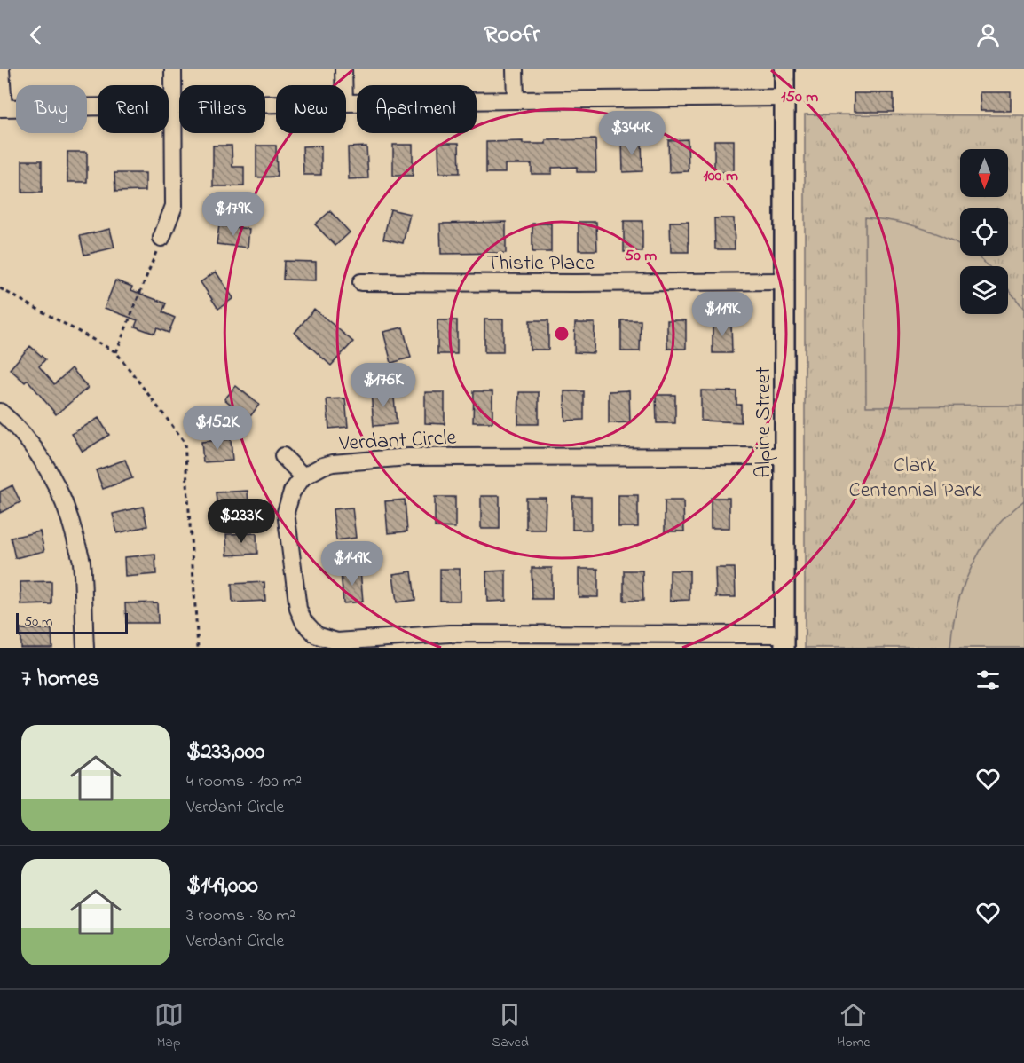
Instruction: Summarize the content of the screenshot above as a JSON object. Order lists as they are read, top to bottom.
{
  "streets": {
    "street": ["Thistle Place", "Alpine Street", "Verdant Circle"]
  },
  "crossings": [
    ["Thistle Place", "Alpine Street"],
    ["Alpine Street", "Verdant Circle"]
  ],
  "parks": ["Clark Centennial Park"],
  "scale_bar": "50 m",
  "north": "bottom",
  "page": {
    "header": "Roofr",
    "chip": [
      "Buy",
      "Rent",
      "Filters",
      "New",
      "Apartment"
    ],
    "price": [
      "$344K",
      "$179K",
      "$119K",
      "$176K",
      "$152K",
      "$233K",
      "$149K"
    ],
    "scale": "50 m",
    "heading": "7 homes",
    "list": [
      {
        "name": "$233,000",
        "note": "4 rooms · 100 m² · Verdant Circle"
      },
      {
        "name": "$149,000",
        "note": "3 rooms · 80 m² · Verdant Circle"
      }
    ],
    "tabs": ["Map", "Saved", "Home"]
  },
  "rings": ["150 m", "100 m", "50 m"]
}
